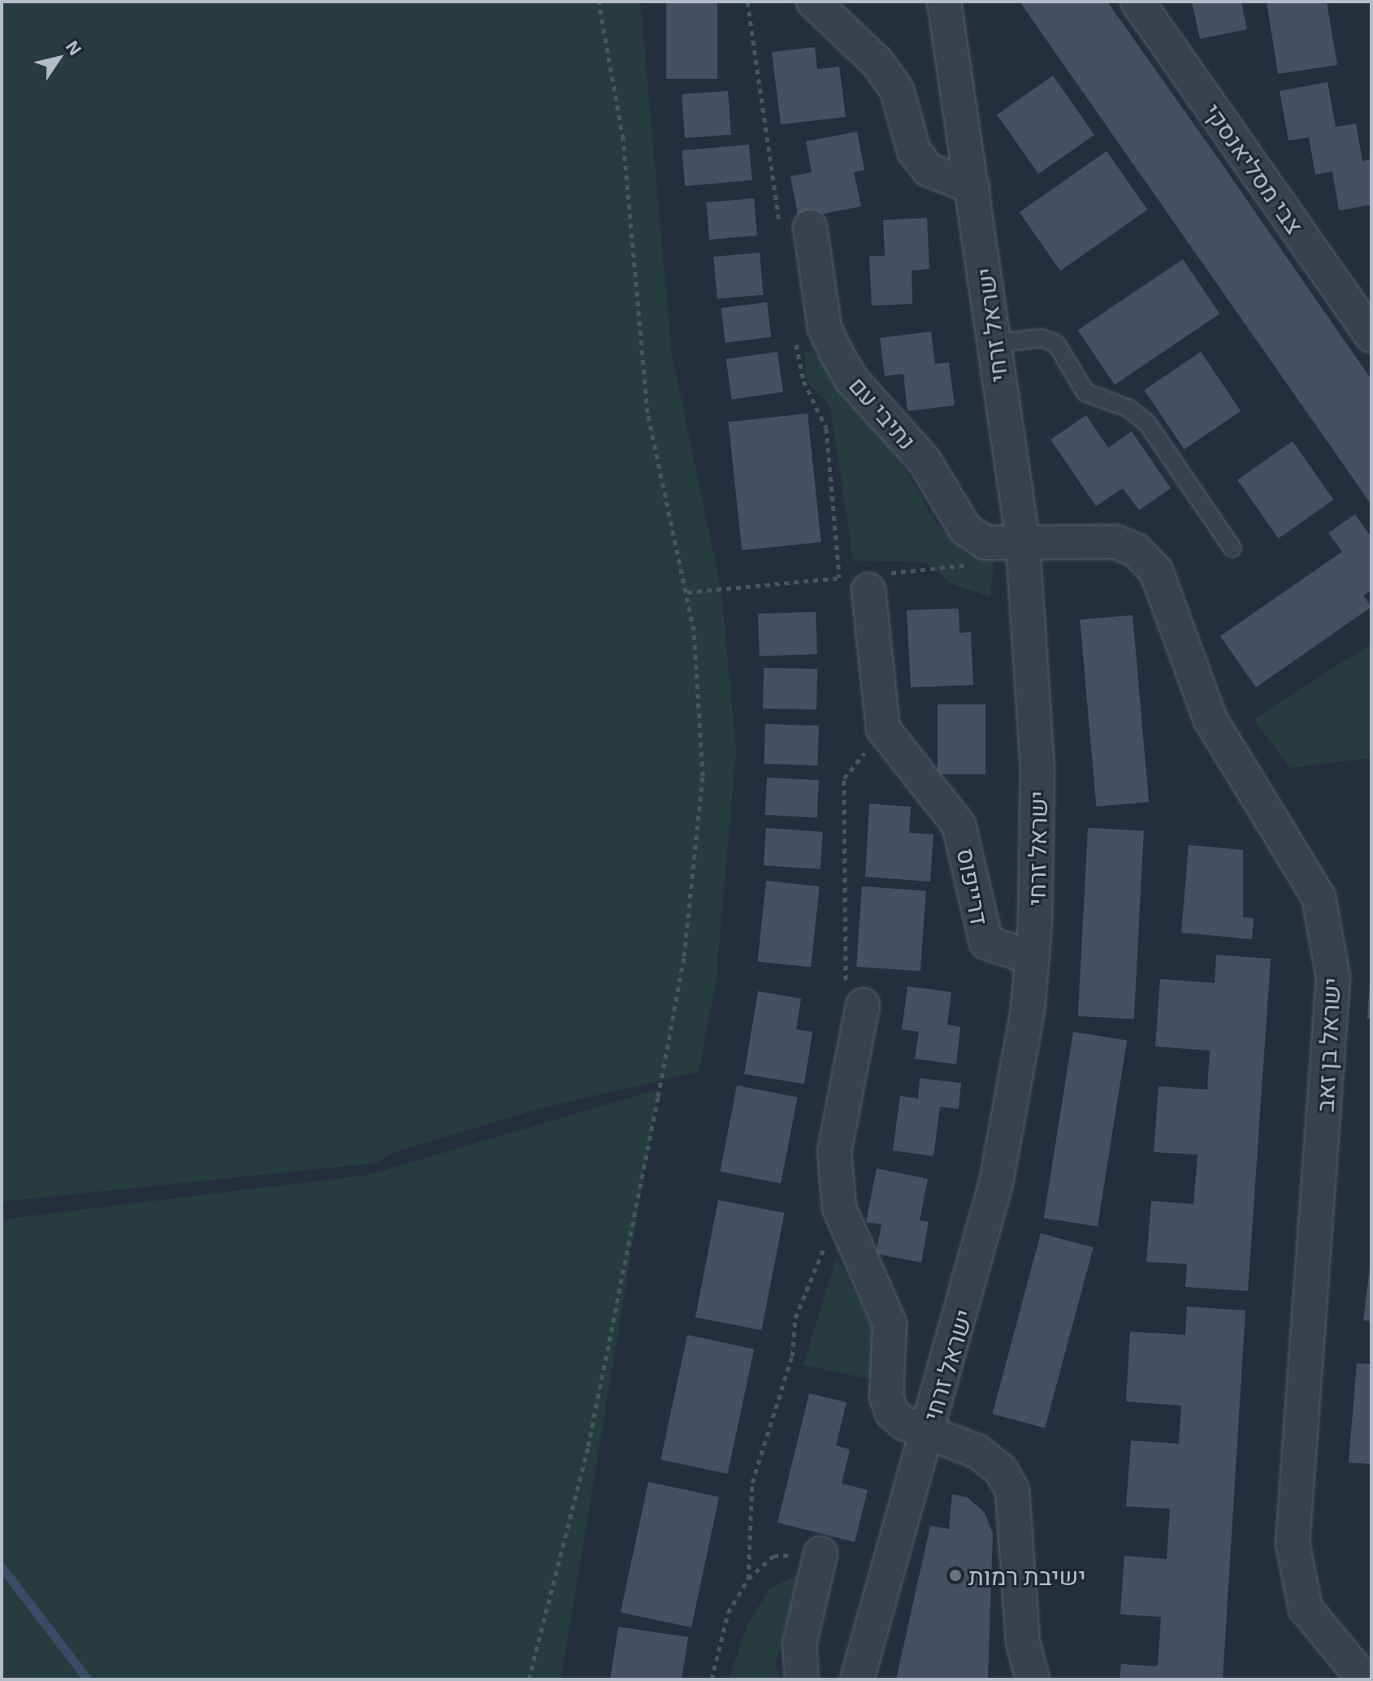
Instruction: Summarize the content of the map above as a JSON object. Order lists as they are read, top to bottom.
{
  "streets": {
    "street": [
      "צבי מסליאנסקי",
      "ישראל זרחי",
      "נתיבי עם",
      "דרייפוס",
      "ישראל בן זאב"
    ]
  },
  "crossings": [
    ["ישראל זרחי", "נתיבי עם"],
    ["ישראל זרחי", "דרייפוס"],
    ["ישראל זרחי", "ישראל בן זאב"],
    ["נתיבי עם", "ישראל בן זאב"]
  ],
  "places": ["ישיבת רמות"],
  "north": "top right"
}
